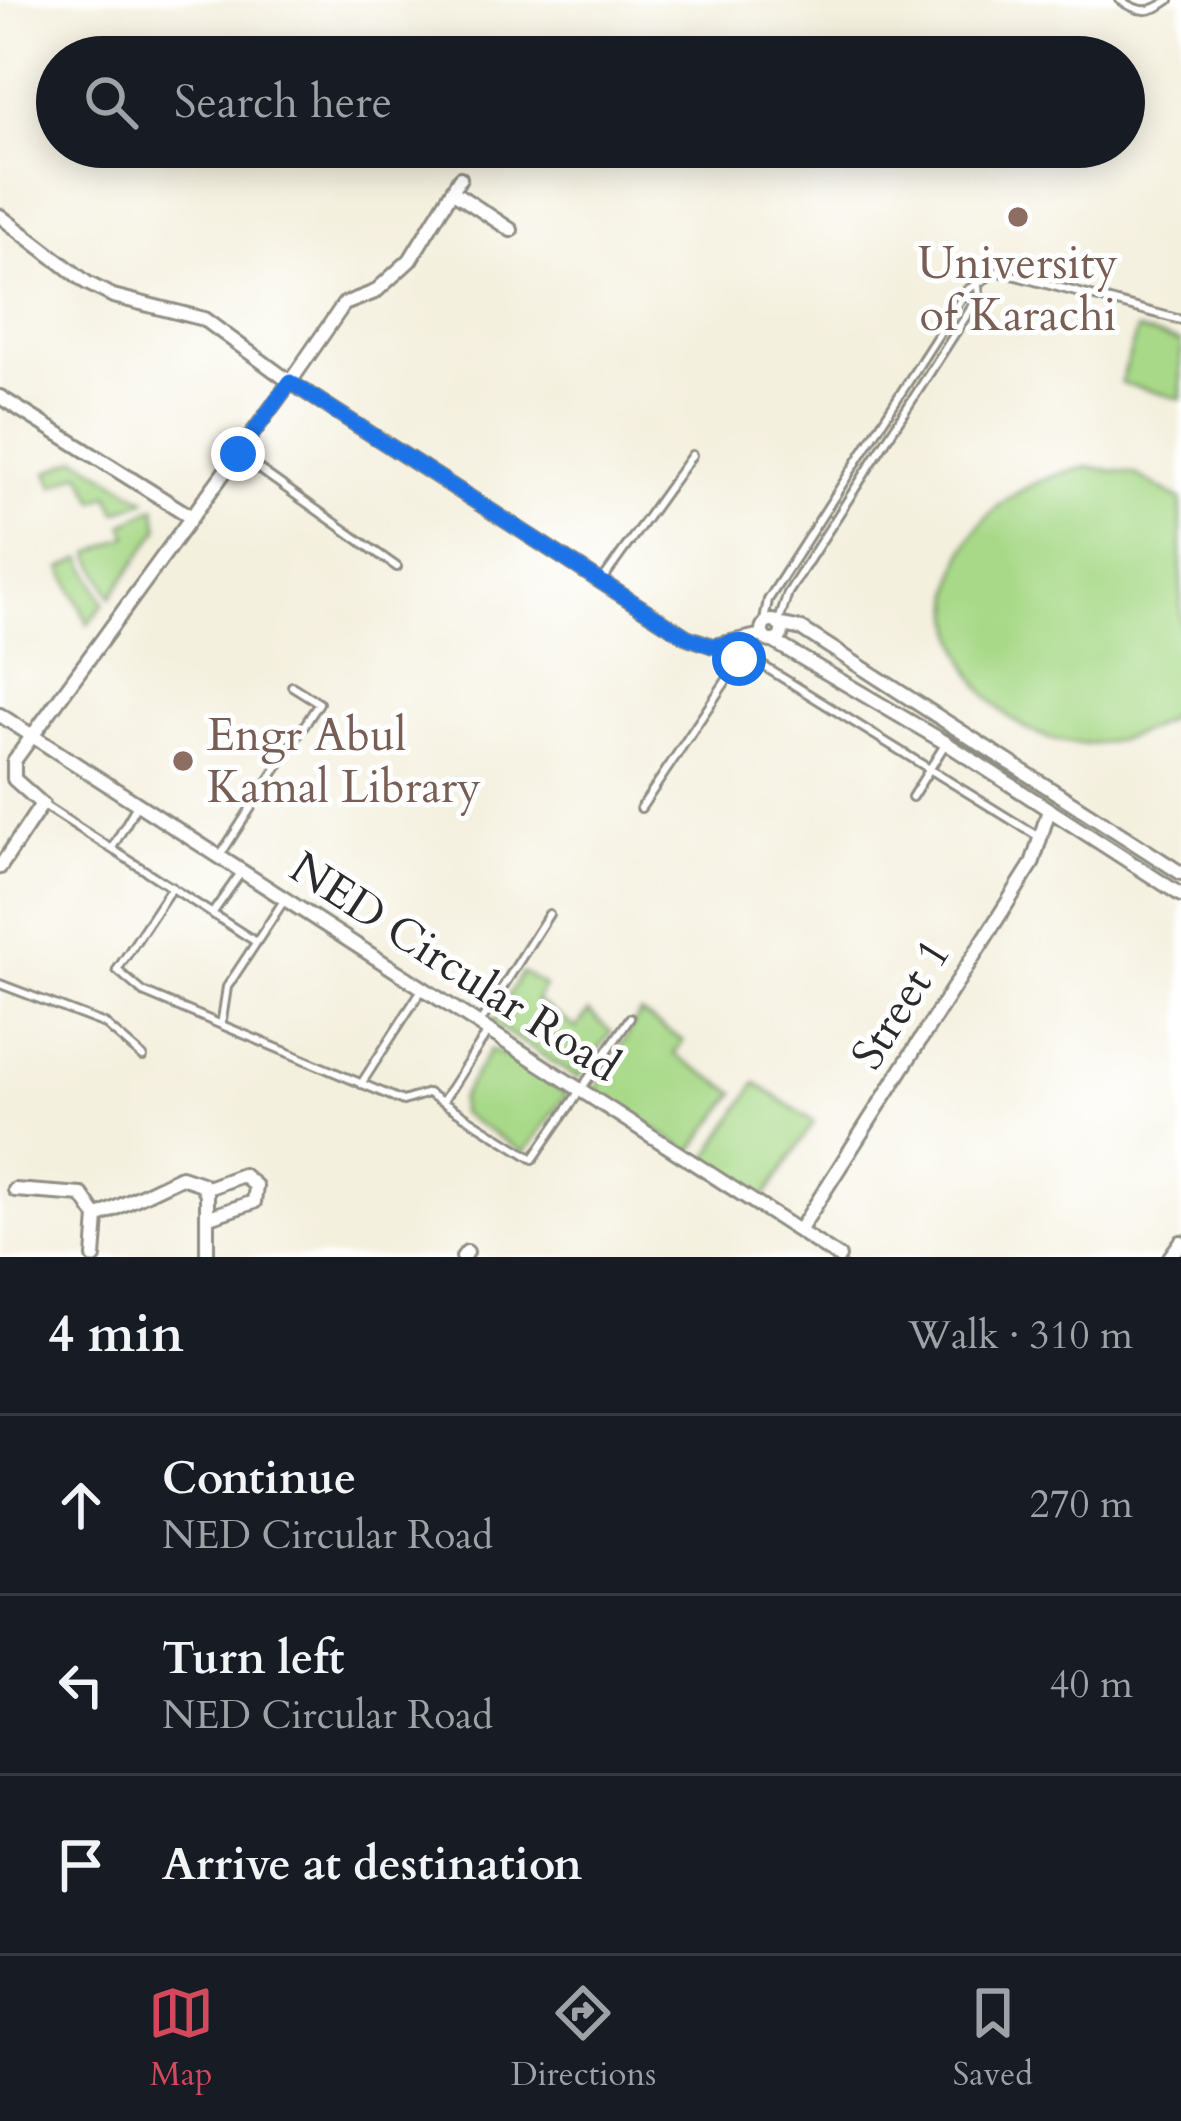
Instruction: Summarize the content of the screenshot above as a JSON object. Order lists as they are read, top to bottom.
{
  "streets": {
    "street": ["NED Circular Road", "Street 1"]
  },
  "crossings": [
    ["NED Circular Road", "Street 1"]
  ],
  "places": ["University of Karachi", "Engr Abul Kamal Library"],
  "page": {
    "search": "Search here",
    "heading": ["4 min", "Walk · 310 m"],
    "list": [
      ["Continue", "NED Circular Road", "270 m"],
      ["Turn left", "NED Circular Road", "40 m"],
      "Arrive at destination"
    ],
    "nav": ["Map", "Directions", "Saved"]
  }
}
